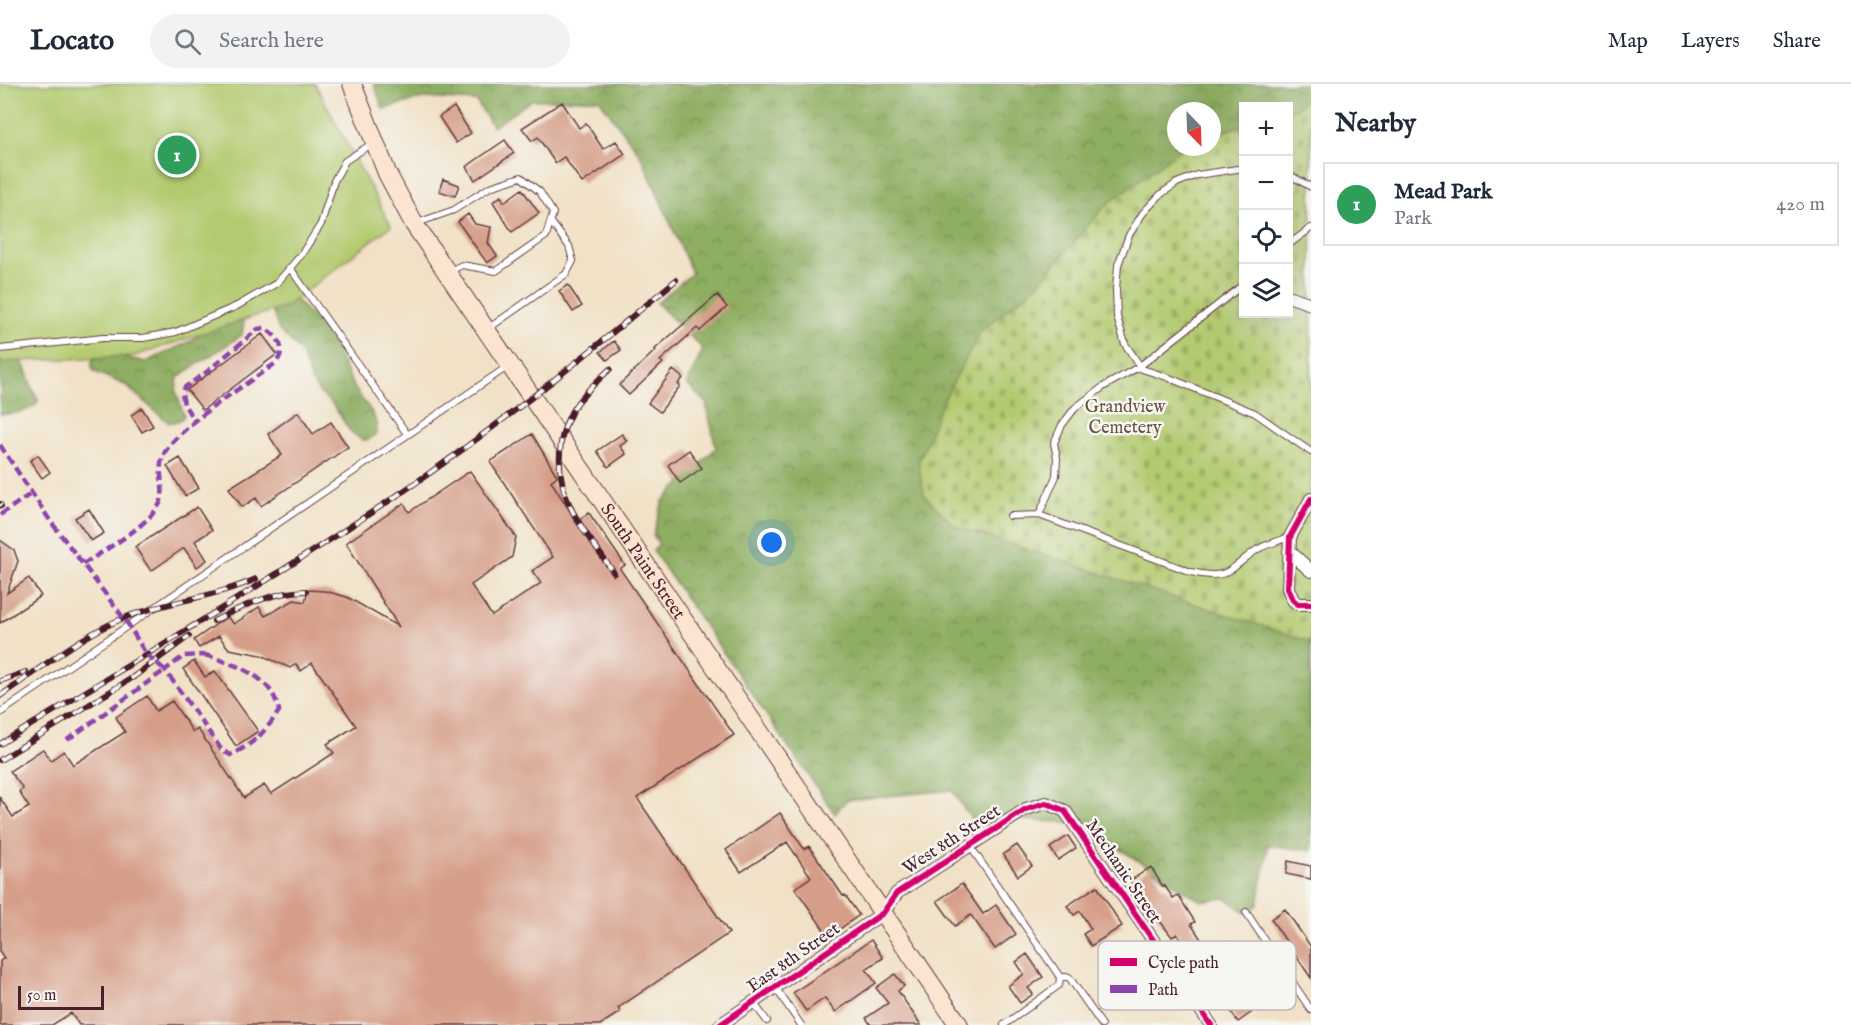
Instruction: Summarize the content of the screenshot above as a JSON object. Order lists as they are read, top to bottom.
{
  "streets": {
    "main road": ["South Paint Street"],
    "street": ["West 8th Street", "Mechanic Street", "East 8th Street"]
  },
  "crossings": [
    ["South Paint Street", "West 8th Street"],
    ["South Paint Street", "East 8th Street"],
    ["West 8th Street", "Mechanic Street"],
    ["West 8th Street", "East 8th Street"]
  ],
  "parks": ["Grandview Cemetery"],
  "legend": ["Cycle path", "Path"],
  "scale_bar": "50 m",
  "north": "bottom right",
  "page": {
    "header": "Locato",
    "search": "Search here",
    "nav": ["Map", "Layers", "Share"],
    "heading": "Nearby",
    "map_buttons": ["+", "−"],
    "pins": "1",
    "list": [
      {
        "mark": "1",
        "name": "Mead Park",
        "note": "Park",
        "value": "420 m"
      }
    ],
    "scale": "50 m"
  }
}
